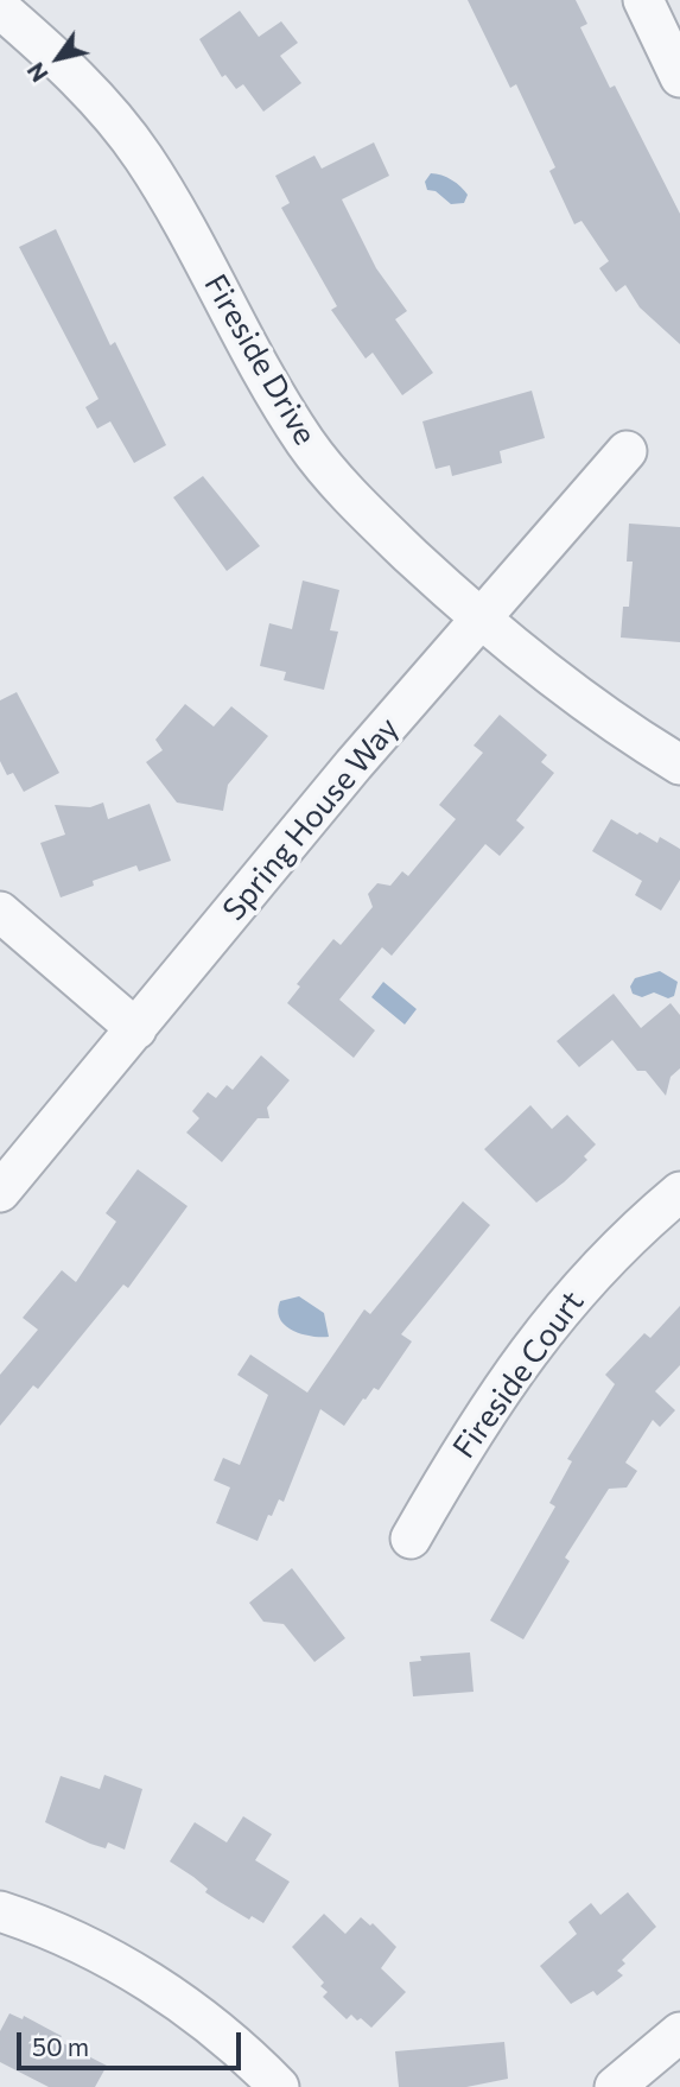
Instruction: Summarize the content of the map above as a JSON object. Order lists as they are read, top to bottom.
{
  "streets": {
    "street": ["Fireside Drive", "Spring House Way", "Fireside Court"]
  },
  "crossings": [
    ["Fireside Drive", "Spring House Way"]
  ],
  "scale_bar": "50 m",
  "north": "bottom left"
}
